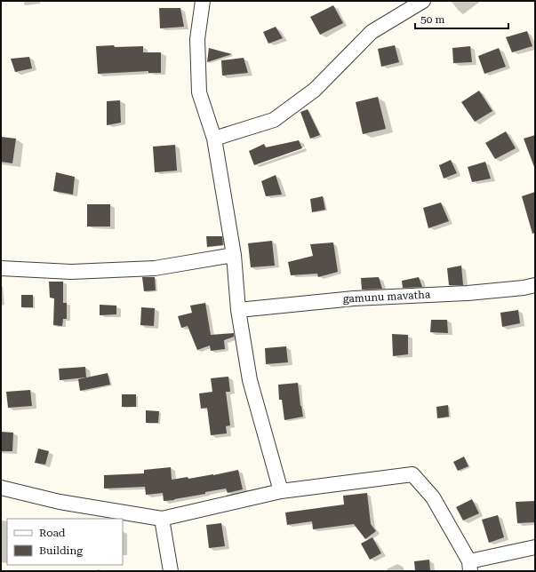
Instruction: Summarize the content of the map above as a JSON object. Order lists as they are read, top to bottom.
{
  "streets": {
    "street": ["gamunu mavatha"]
  },
  "legend": ["Road", "Building"],
  "scale_bar": "50 m"
}
